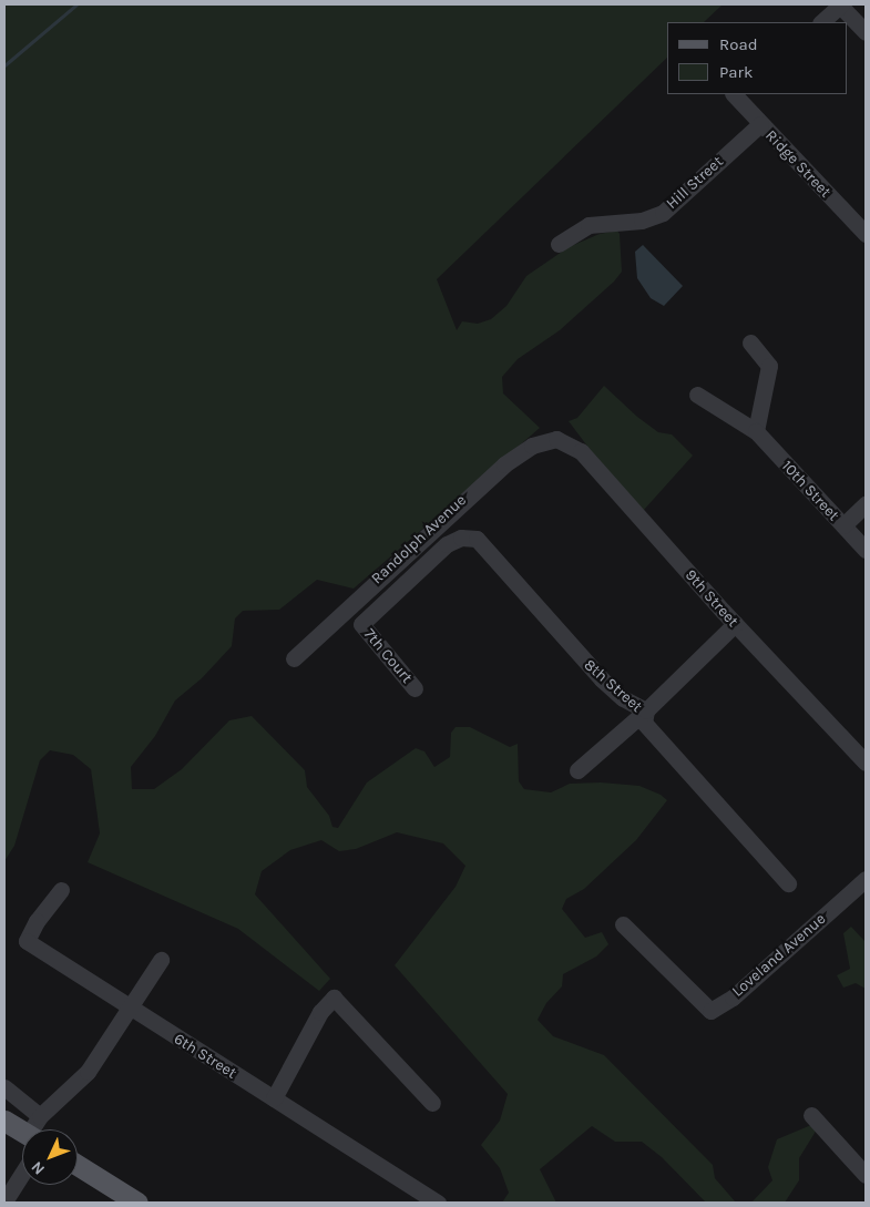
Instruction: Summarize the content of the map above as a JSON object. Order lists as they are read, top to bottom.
{
  "streets": {
    "street": [
      "Ridge Street",
      "Hill Street",
      "10th Street",
      "Randolph Avenue",
      "9th Street",
      "7th Court",
      "8th Street",
      "Loveland Avenue",
      "6th Street"
    ]
  },
  "crossings": [
    ["Ridge Street", "Hill Street"],
    ["Randolph Avenue", "9th Street"],
    ["Randolph Avenue", "7th Court"],
    ["Randolph Avenue", "8th Street"]
  ],
  "legend": ["Road", "Park"],
  "north": "bottom left"
}
